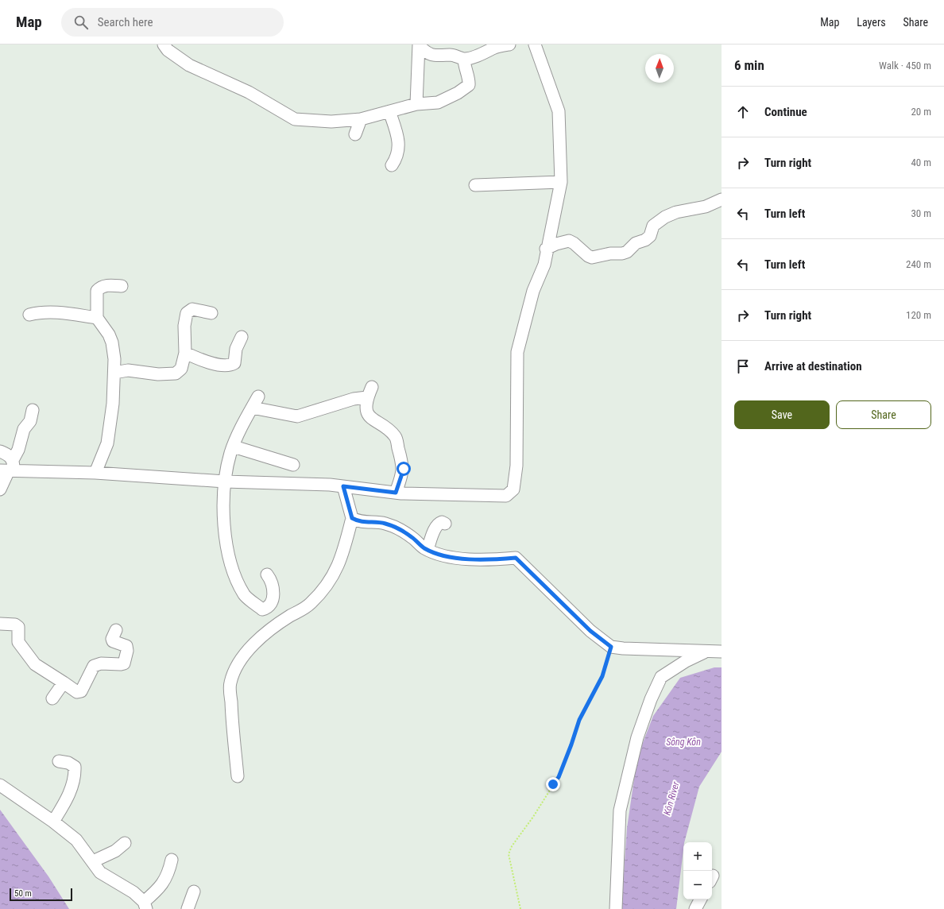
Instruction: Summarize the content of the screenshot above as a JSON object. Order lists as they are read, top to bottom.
{
  "water": ["Sông Kôn", "Kôn River"],
  "scale_bar": "50 m",
  "north": "top",
  "page": {
    "header": "Map",
    "search": "Search here",
    "nav": ["Map", "Layers", "Share"],
    "heading": ["6 min", "Walk · 450 m"],
    "list": [
      ["Continue", "20 m"],
      ["Turn right", "40 m"],
      ["Turn left", "30 m"],
      ["Turn left", "240 m"],
      ["Turn right", "120 m"],
      "Arrive at destination"
    ],
    "buttons": ["Save", "Share"],
    "map_buttons": ["+", "−"],
    "scale": "50 m"
  }
}
